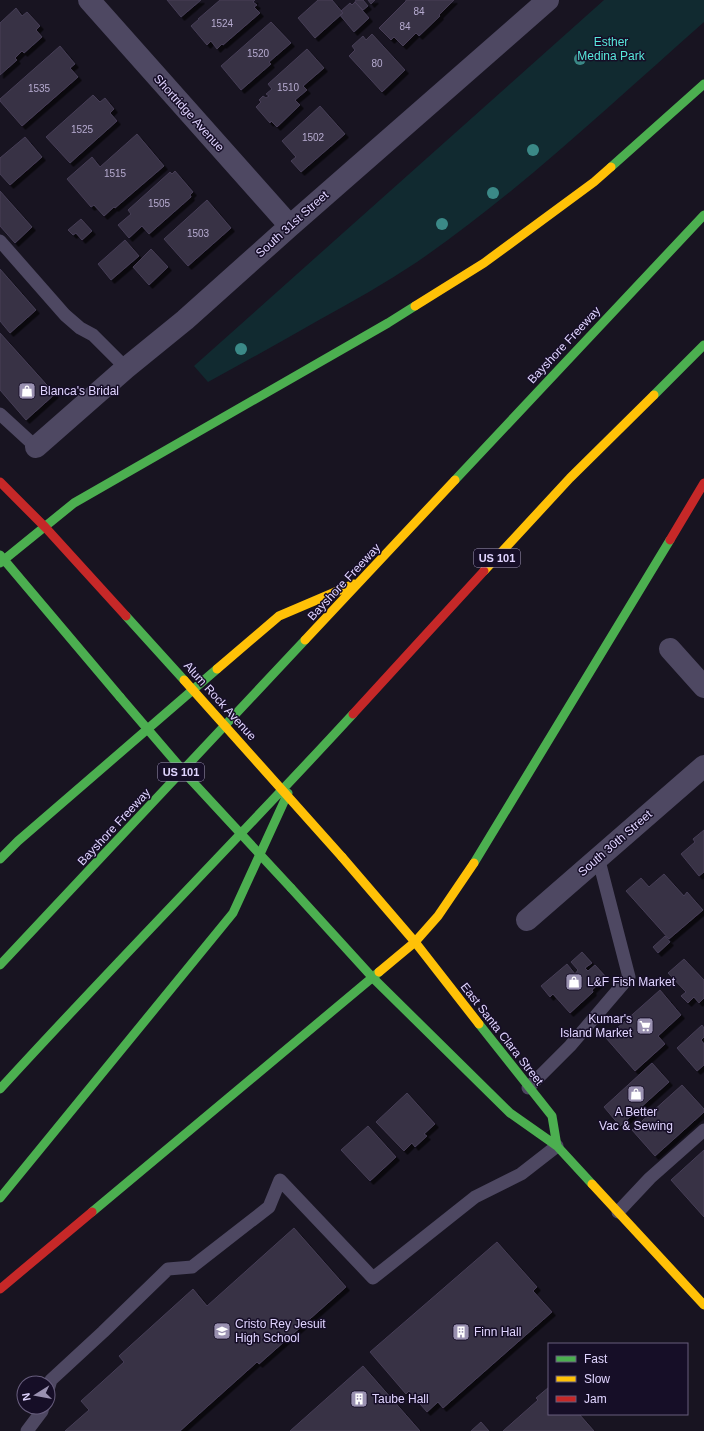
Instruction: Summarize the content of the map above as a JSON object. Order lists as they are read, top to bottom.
{
  "streets": {
    "main road": [
      "Bayshore Freeway",
      "US 101",
      "Alum Rock Avenue",
      "East Santa Clara Street"
    ],
    "street": ["Shortridge Avenue", "South 31st Street", "South 30th Street"]
  },
  "crossings": [
    ["Shortridge Avenue", "South 31st Street"],
    ["Alum Rock Avenue", "East Santa Clara Street"]
  ],
  "parks": ["Esther Medina Park"],
  "places": {
    "shop": ["Blanca's Bridal", "L&F Fish Market", "A Better Vac & Sewing"],
    "supermarket": ["Kumar's Island Market"],
    "school or university": ["Cristo Rey Jesuit High School"],
    "building": ["Finn Hall", "Taube Hall"]
  },
  "house_numbers": [
    "84",
    "1524",
    "84",
    "1520",
    "80",
    "1510",
    "1535",
    "1525",
    "1502",
    "1515",
    "1505",
    "1503"
  ],
  "legend": ["Fast", "Slow", "Jam"],
  "north": "left"
}
